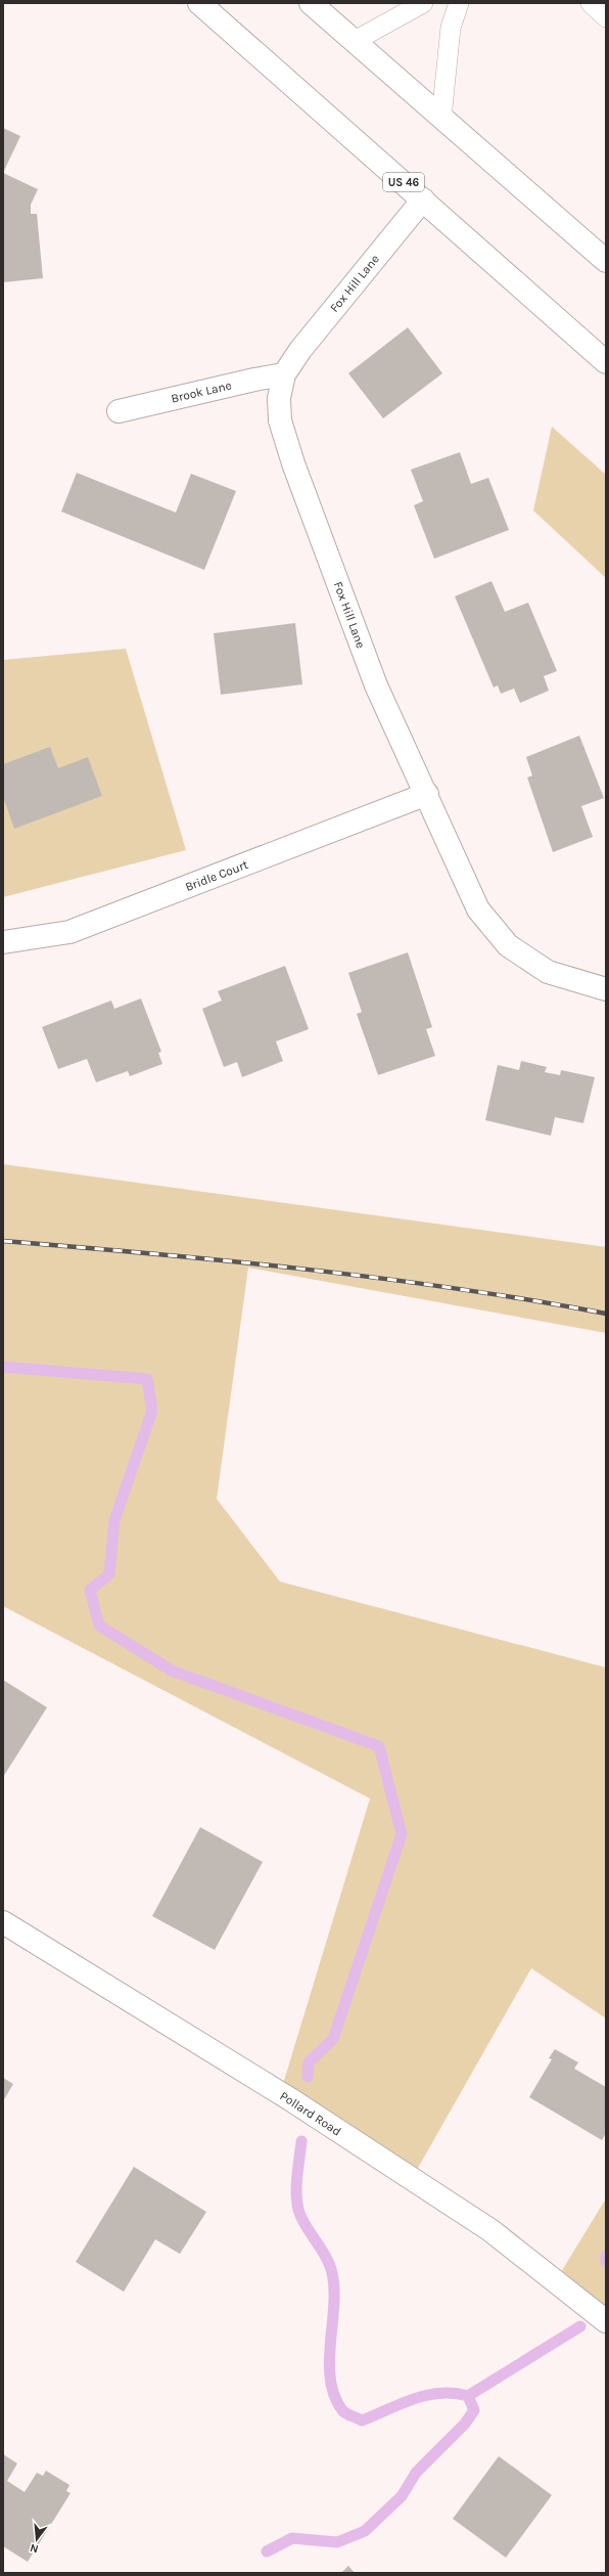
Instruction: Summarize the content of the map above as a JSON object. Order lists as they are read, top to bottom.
{
  "streets": {
    "main road": [
      "US 46",
      "Fox Hill Lane",
      "Brook Lane",
      "Bridle Court",
      "Pollard Road"
    ]
  },
  "crossings": [
    ["US 46", "Fox Hill Lane"],
    ["Fox Hill Lane", "Brook Lane"],
    ["Fox Hill Lane", "Bridle Court"]
  ],
  "north": "bottom"
}
